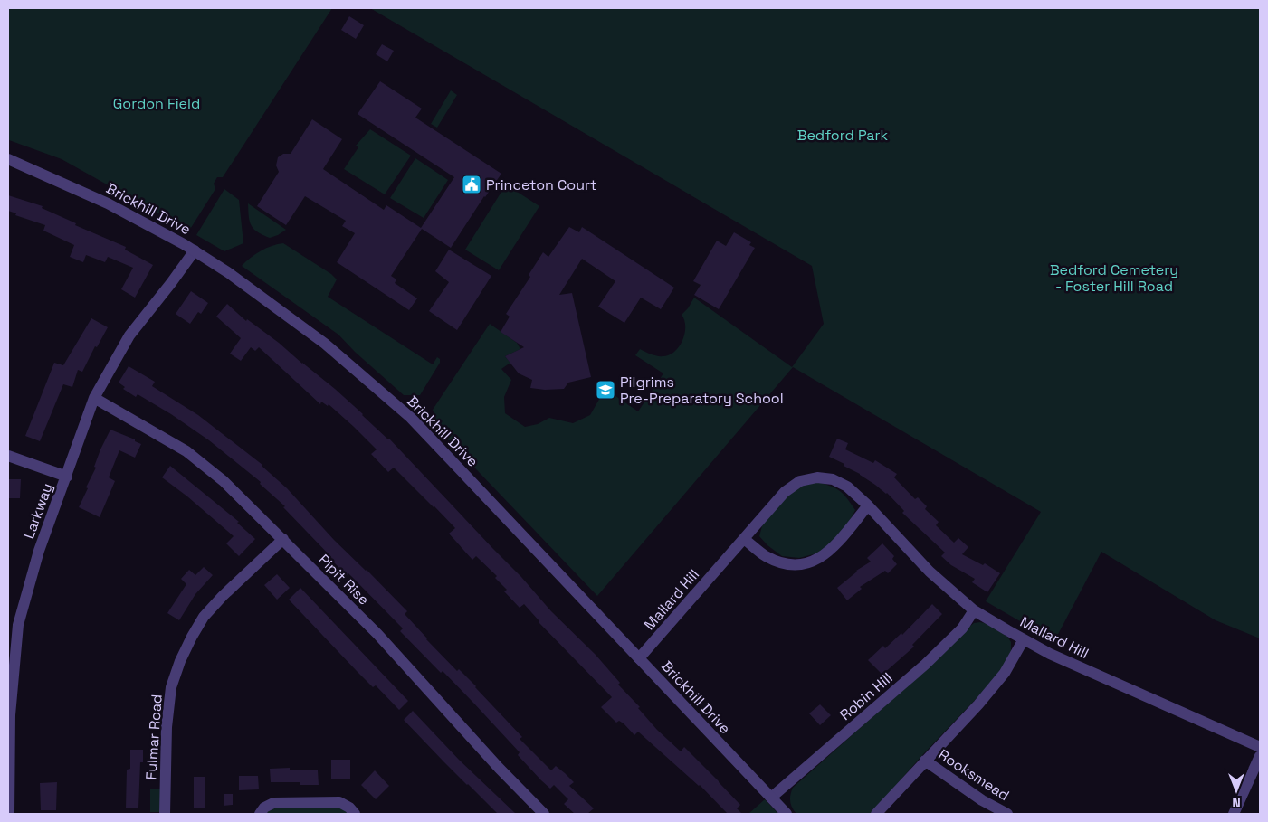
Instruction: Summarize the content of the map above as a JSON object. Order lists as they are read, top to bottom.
{
  "streets": {
    "street": [
      "Brickhill Drive",
      "Larkway",
      "Pipit Rise",
      "Mallard Hill",
      "Robin Hill",
      "Fulmar Road",
      "Rooksmead"
    ]
  },
  "crossings": [
    ["Brickhill Drive", "Larkway"],
    ["Brickhill Drive", "Mallard Hill"],
    ["Brickhill Drive", "Robin Hill"],
    ["Larkway", "Pipit Rise"],
    ["Pipit Rise", "Fulmar Road"],
    ["Mallard Hill", "Robin Hill"]
  ],
  "parks": ["Gordon Field", "Bedford Park", "Bedford Cemetery - Foster Hill Road"],
  "places": {
    "public building": ["Princeton Court"],
    "school or university": ["Pilgrims Pre-Preparatory School"]
  },
  "north": "bottom"
}
